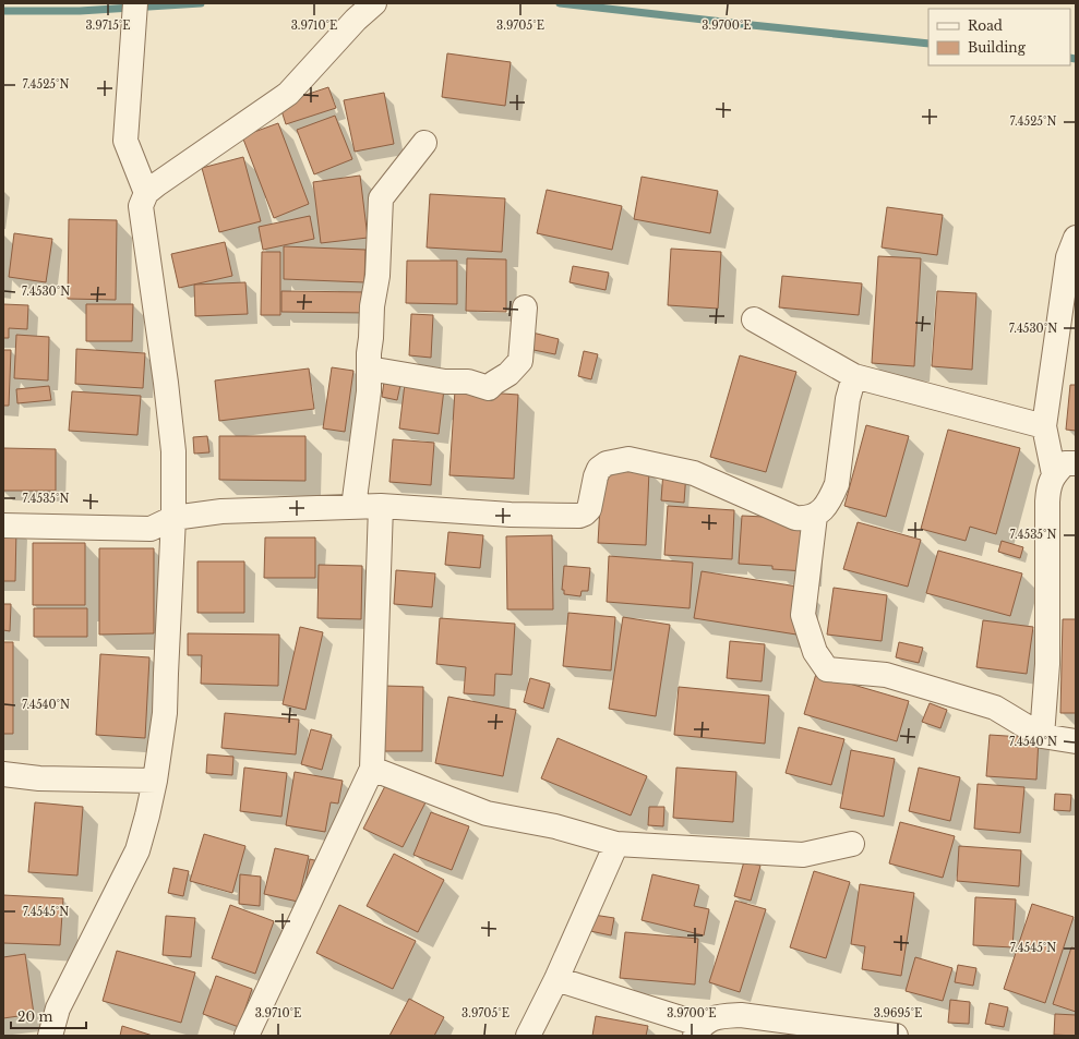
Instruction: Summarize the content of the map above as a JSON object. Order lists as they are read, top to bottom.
{
  "legend": ["Road", "Building"],
  "scale_bar": "20 m",
  "coordinates": [
    "3.9715°E",
    "3.9710°E",
    "3.9705°E",
    "3.9700°E",
    "7.4525°N",
    "7.4530°N",
    "7.4535°N",
    "7.4540°N",
    "7.4545°N",
    "3.9695°E"
  ]
}
